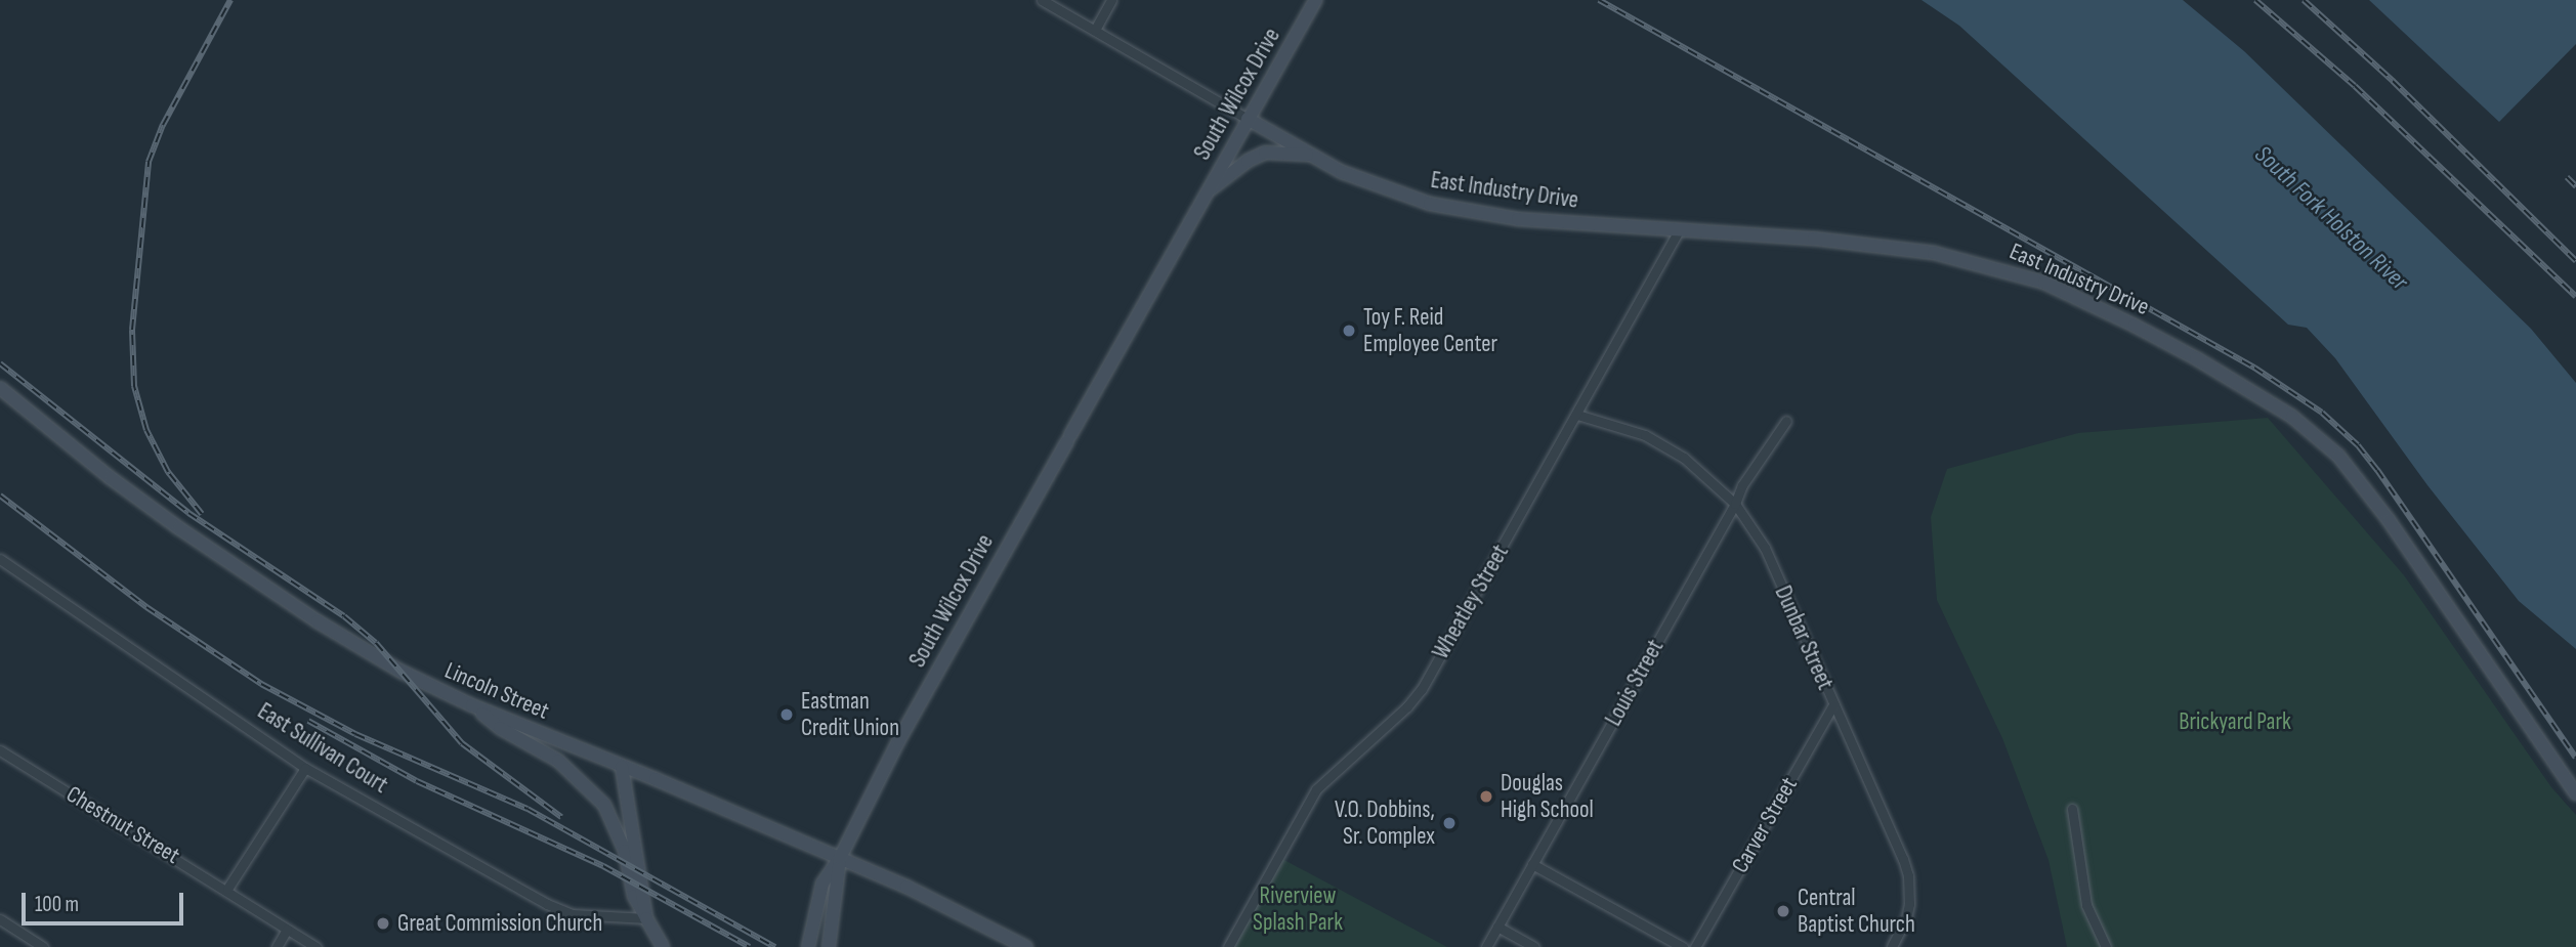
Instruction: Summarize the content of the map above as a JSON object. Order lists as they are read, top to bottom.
{
  "streets": {
    "main road": ["South Wilcox Drive", "East Industry Drive", "Lincoln Street"],
    "street": [
      "Wheatley Street",
      "Dunbar Street",
      "Louis Street",
      "East Sullivan Court",
      "Chestnut Street",
      "Carver Street"
    ]
  },
  "crossings": [
    ["South Wilcox Drive", "East Industry Drive"],
    ["South Wilcox Drive", "Lincoln Street"],
    ["East Industry Drive", "Wheatley Street"],
    ["Wheatley Street", "Dunbar Street"],
    ["Dunbar Street", "Louis Street"],
    ["Dunbar Street", "Carver Street"]
  ],
  "water": ["South Fork Holston River"],
  "parks": ["Brickyard Park", "Riverview Splash Park"],
  "places": [
    "Toy F. Reid Employee Center",
    "Eastman Credit Union",
    "Douglas High School",
    "V.O. Dobbins, Sr. Complex",
    "Central Baptist Church",
    "Great Commission Church"
  ],
  "scale_bar": "100 m"
}
